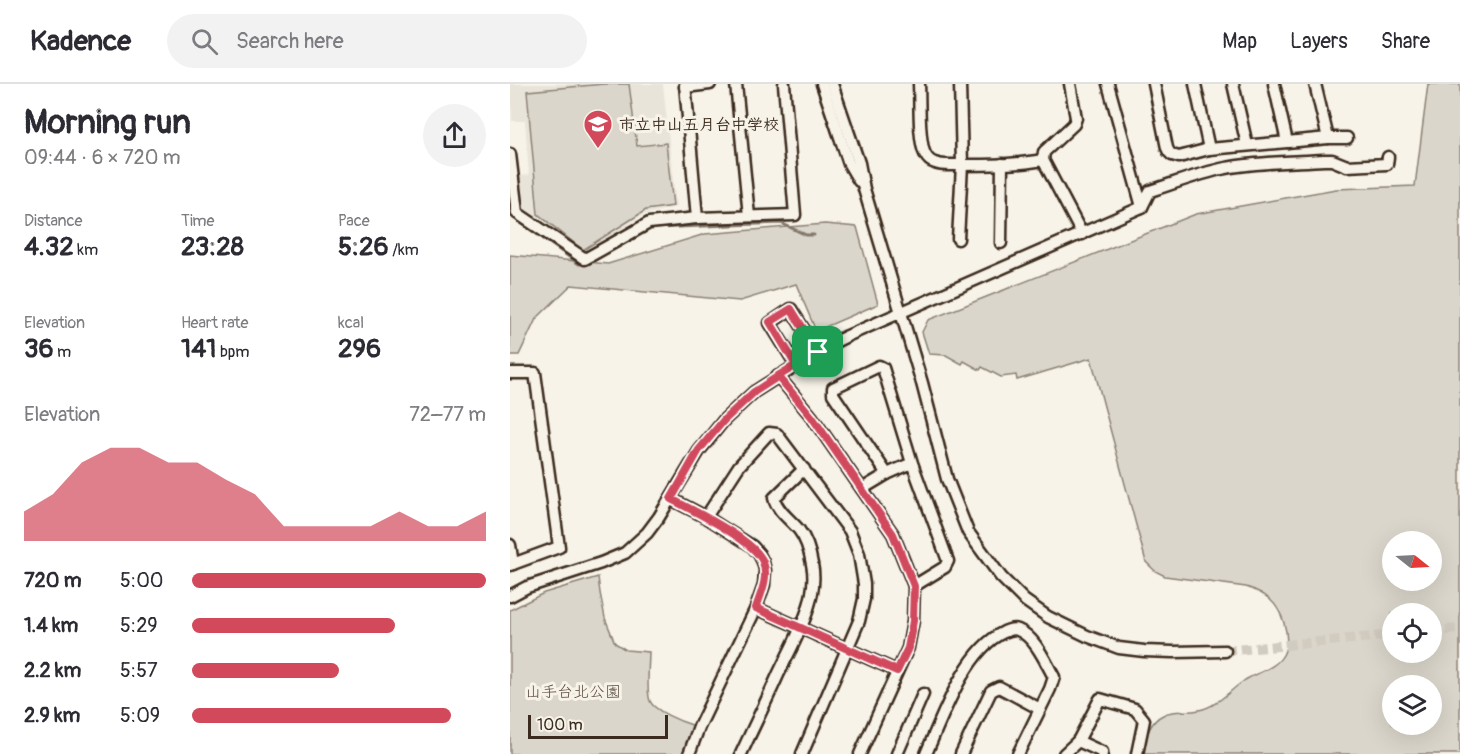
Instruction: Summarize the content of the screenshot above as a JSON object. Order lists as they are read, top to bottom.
{
  "parks": ["山手台北公園"],
  "places": {
    "school or university": ["市立中山五月台中学校"]
  },
  "scale_bar": "100 m",
  "north": "right",
  "page": {
    "header": "Kadence",
    "search": "Search here",
    "nav": ["Map", "Layers", "Share"],
    "heading": ["Morning run", "09:44 · 6 × 720 m"],
    "stats": [
      ["Distance", "4.32 km"],
      ["Time", "23:28"],
      ["Pace", "5:26 /km"],
      ["Elevation", "36 m"],
      ["Heart rate", "141 bpm"],
      ["kcal", "296"]
    ],
    "chart": ["Elevation", "72–77 m"],
    "list": [
      {
        "name": "720 m",
        "note": "5:00"
      },
      {
        "name": "1.4 km",
        "note": "5:29"
      },
      {
        "name": "2.2 km",
        "note": "5:57"
      },
      {
        "name": "2.9 km",
        "note": "5:09"
      }
    ],
    "scale": "100 m"
  }
}
